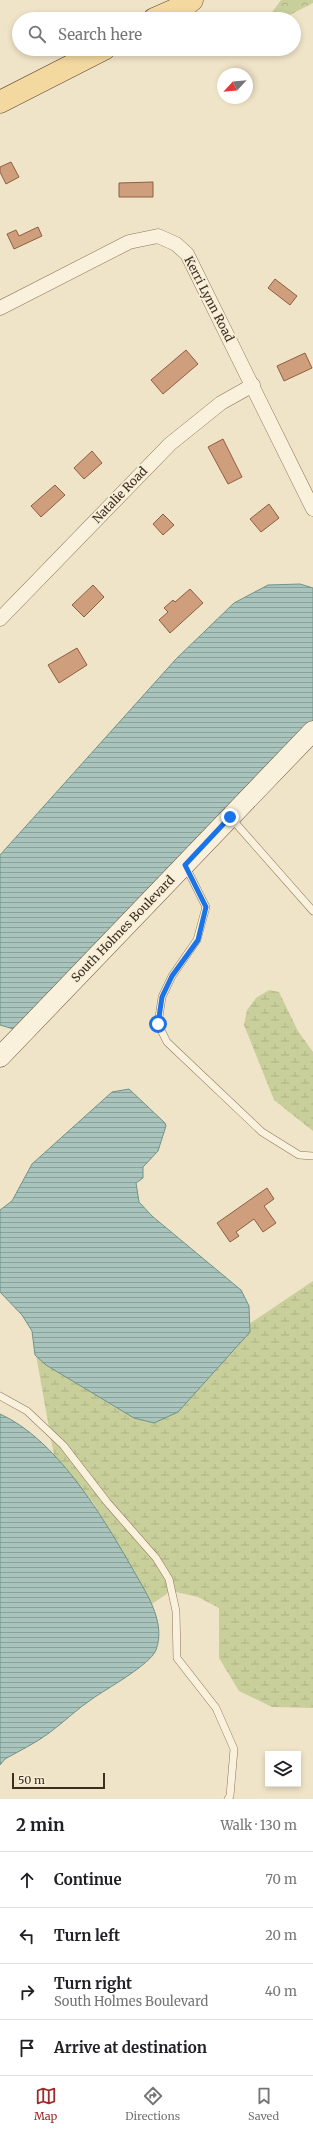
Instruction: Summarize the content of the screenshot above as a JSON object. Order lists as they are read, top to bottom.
{
  "streets": {
    "main road": ["South Holmes Boulevard"],
    "street": ["Kerri Lynn Road", "Natalie Road"]
  },
  "crossings": [
    ["Kerri Lynn Road", "Natalie Road"]
  ],
  "scale_bar": "50 m",
  "north": "bottom left",
  "page": {
    "search": "Search here",
    "scale": "50 m",
    "heading": ["2 min", "Walk · 130 m"],
    "list": [
      ["Continue", "70 m"],
      ["Turn left", "20 m"],
      ["Turn right", "South Holmes Boulevard", "40 m"],
      "Arrive at destination"
    ],
    "nav": ["Map", "Directions", "Saved"]
  }
}
